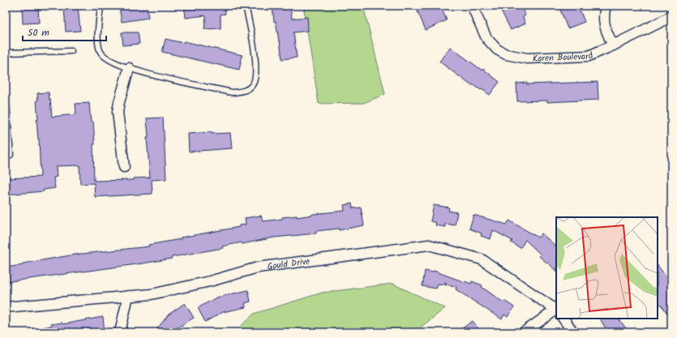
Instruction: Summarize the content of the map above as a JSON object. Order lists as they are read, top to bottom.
{
  "streets": {
    "street": ["Karen Boulevard", "Gould Drive"]
  },
  "scale_bar": "50 m"
}
